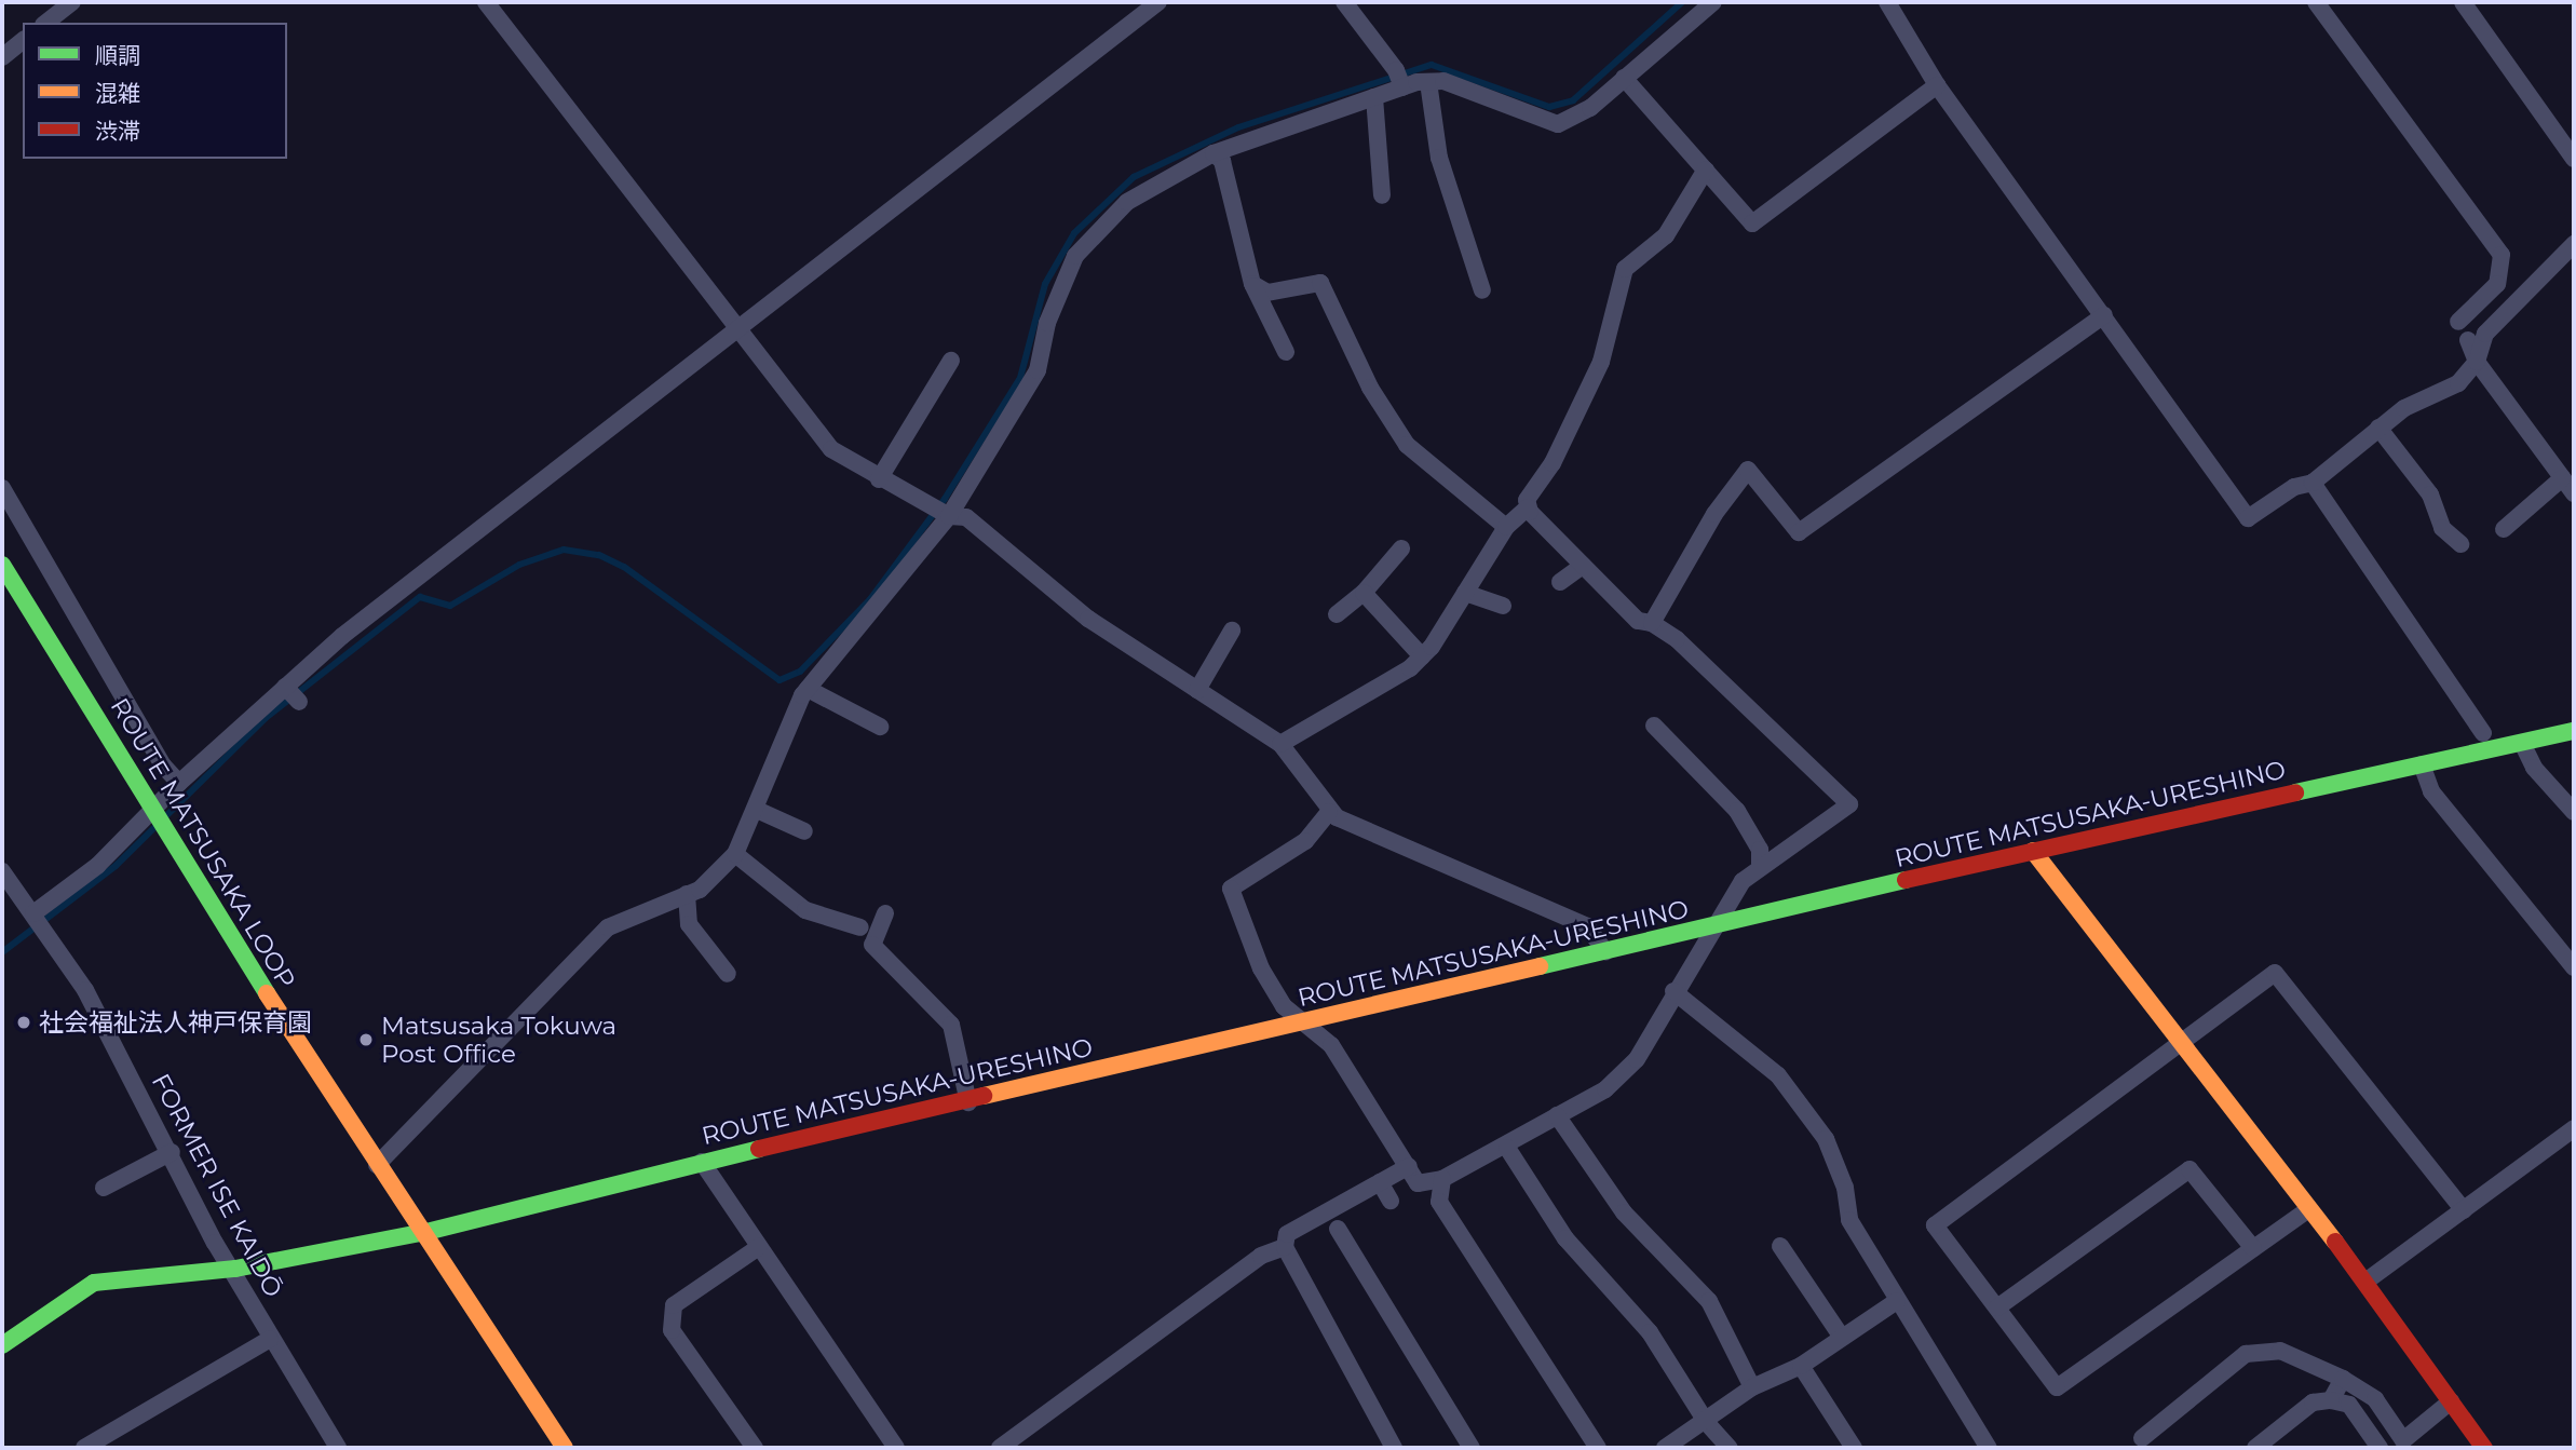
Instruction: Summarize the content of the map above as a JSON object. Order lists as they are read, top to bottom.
{
  "streets": {
    "main road": ["ROUTE MATSUSAKA-URESHINO", "ROUTE MATSUSAKA LOOP"],
    "street": ["FORMER ISE KAIDŌ"]
  },
  "crossings": [
    ["ROUTE MATSUSAKA-URESHINO", "ROUTE MATSUSAKA LOOP"],
    ["ROUTE MATSUSAKA-URESHINO", "FORMER ISE KAIDŌ"]
  ],
  "places": ["社会福祉法人神戸保育園", "Matsusaka Tokuwa Post Office"],
  "legend": ["順調", "混雑", "渋滞"]
}
